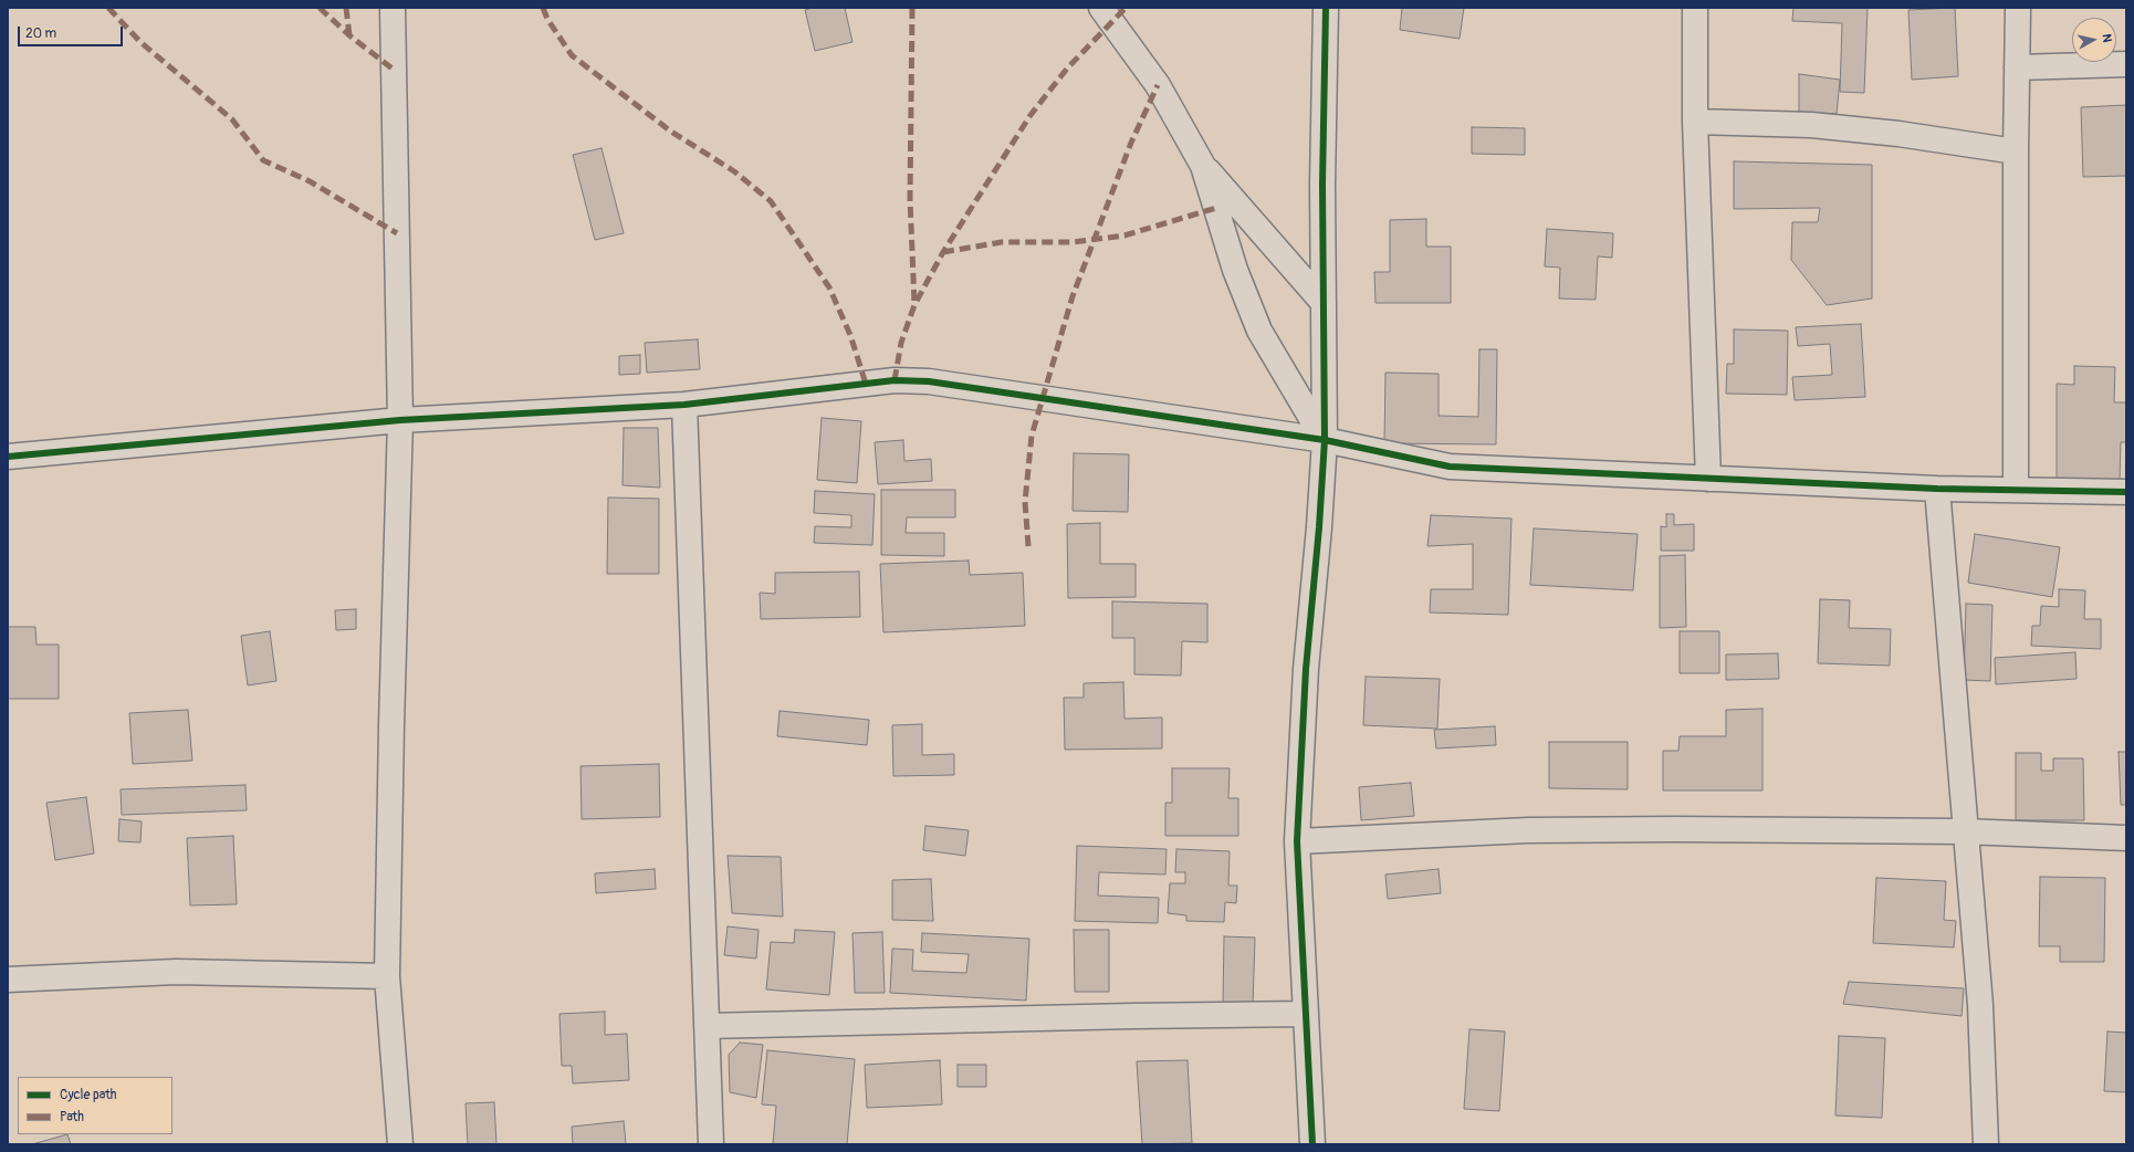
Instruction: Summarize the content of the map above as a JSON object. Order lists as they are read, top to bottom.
{
  "legend": ["Cycle path", "Path"],
  "scale_bar": "20 m",
  "north": "right"
}
